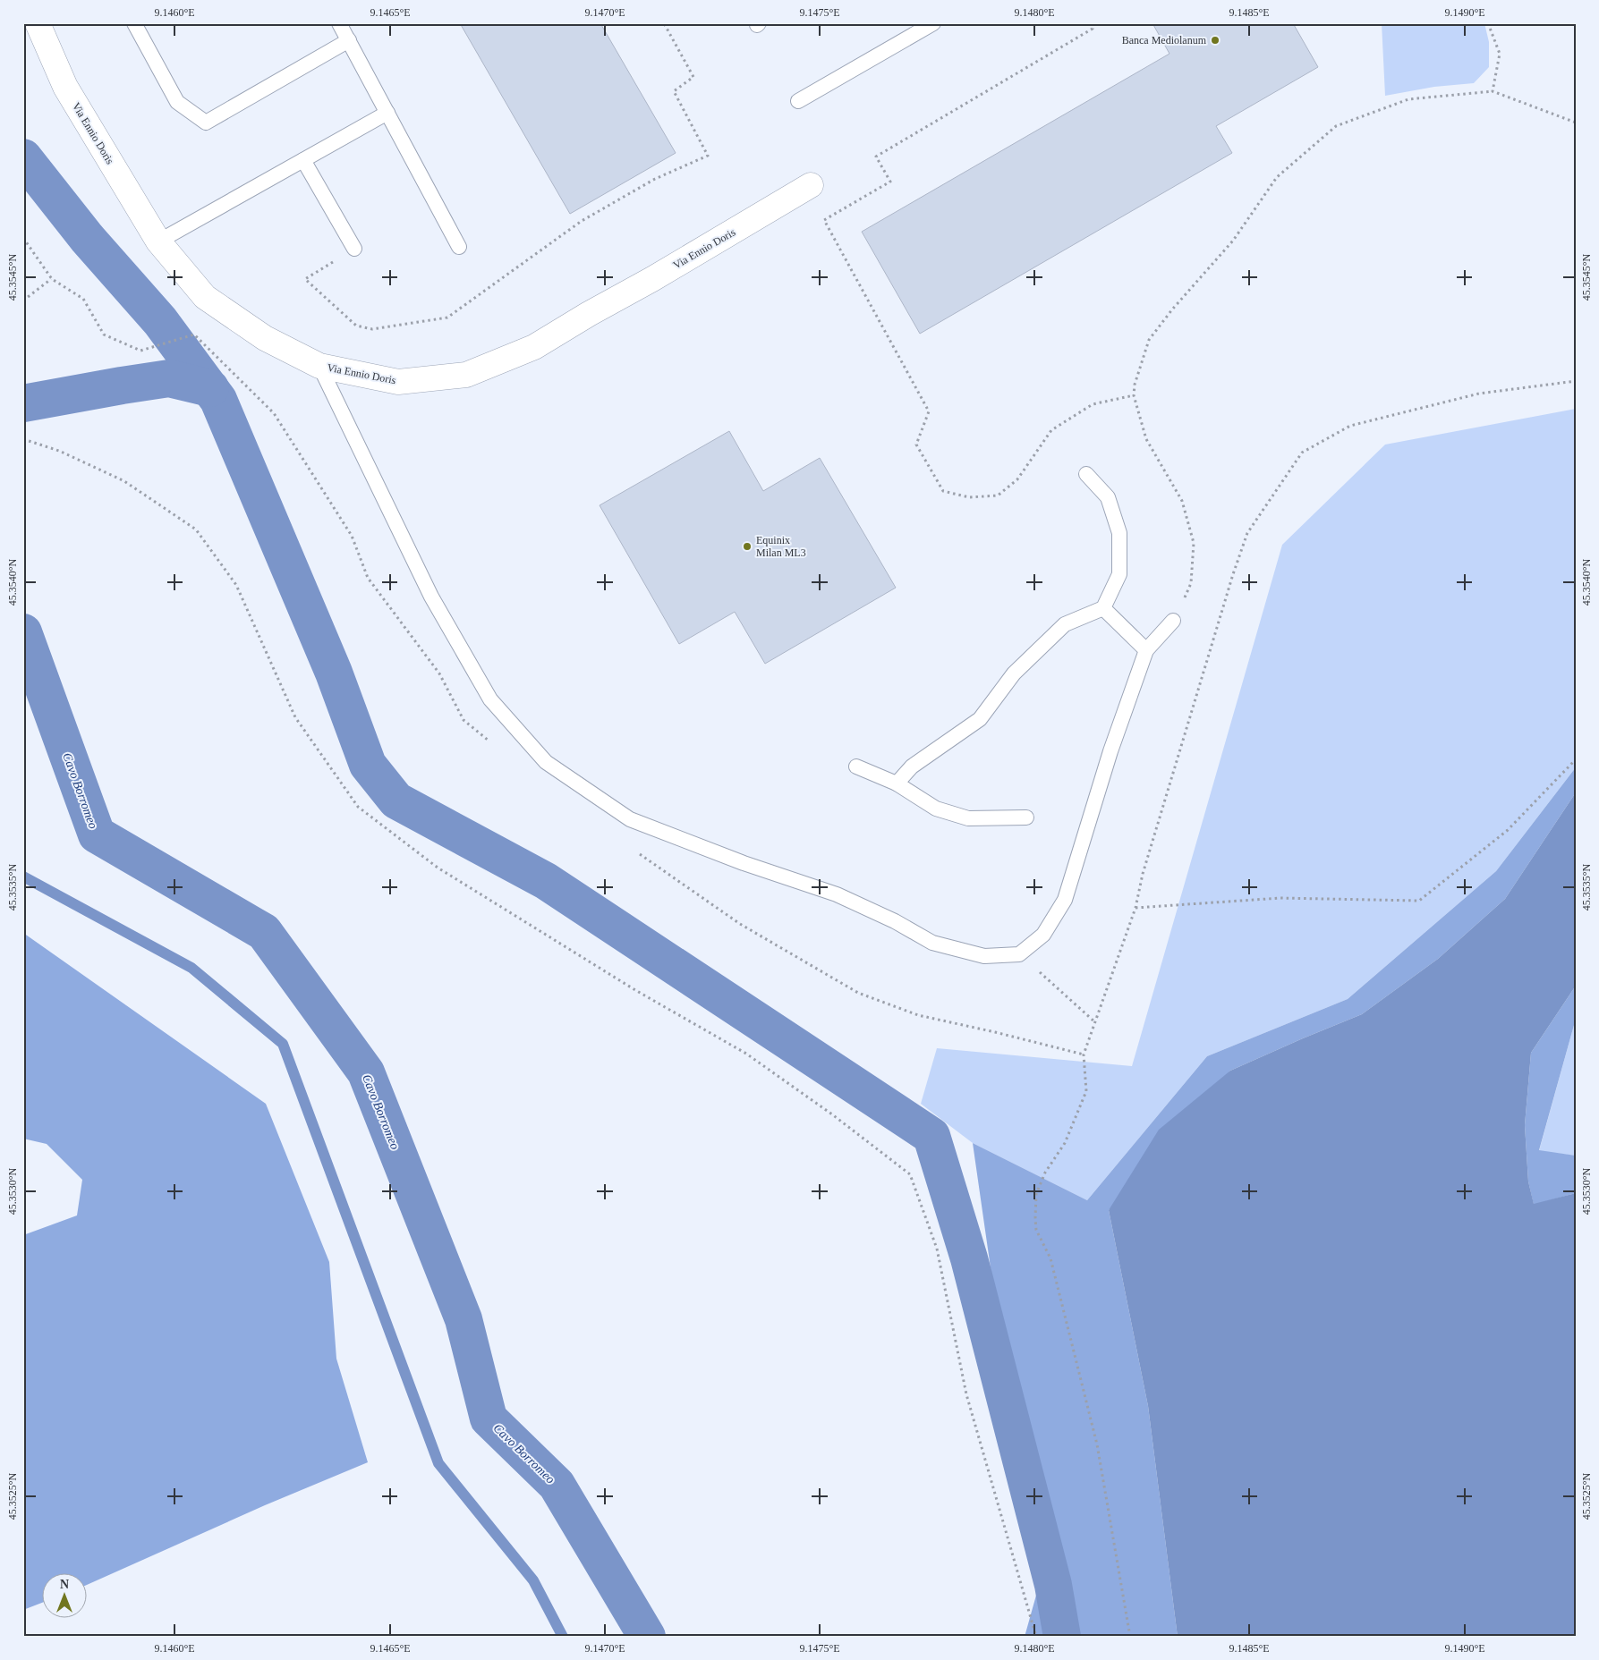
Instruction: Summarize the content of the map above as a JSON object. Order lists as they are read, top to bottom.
{
  "streets": {
    "street": ["Via Ennio Doris"]
  },
  "water": ["Cavo Borromeo"],
  "places": ["Banca Mediolanum", "Equinix Milan ML3"],
  "north": "top",
  "coordinates": [
    "9.1460°E",
    "9.1465°E",
    "9.1470°E",
    "9.1475°E",
    "9.1480°E",
    "9.1485°E",
    "9.1490°E",
    "45.3545°N",
    "45.3540°N",
    "45.3535°N",
    "45.3530°N",
    "45.3525°N"
  ]
}
